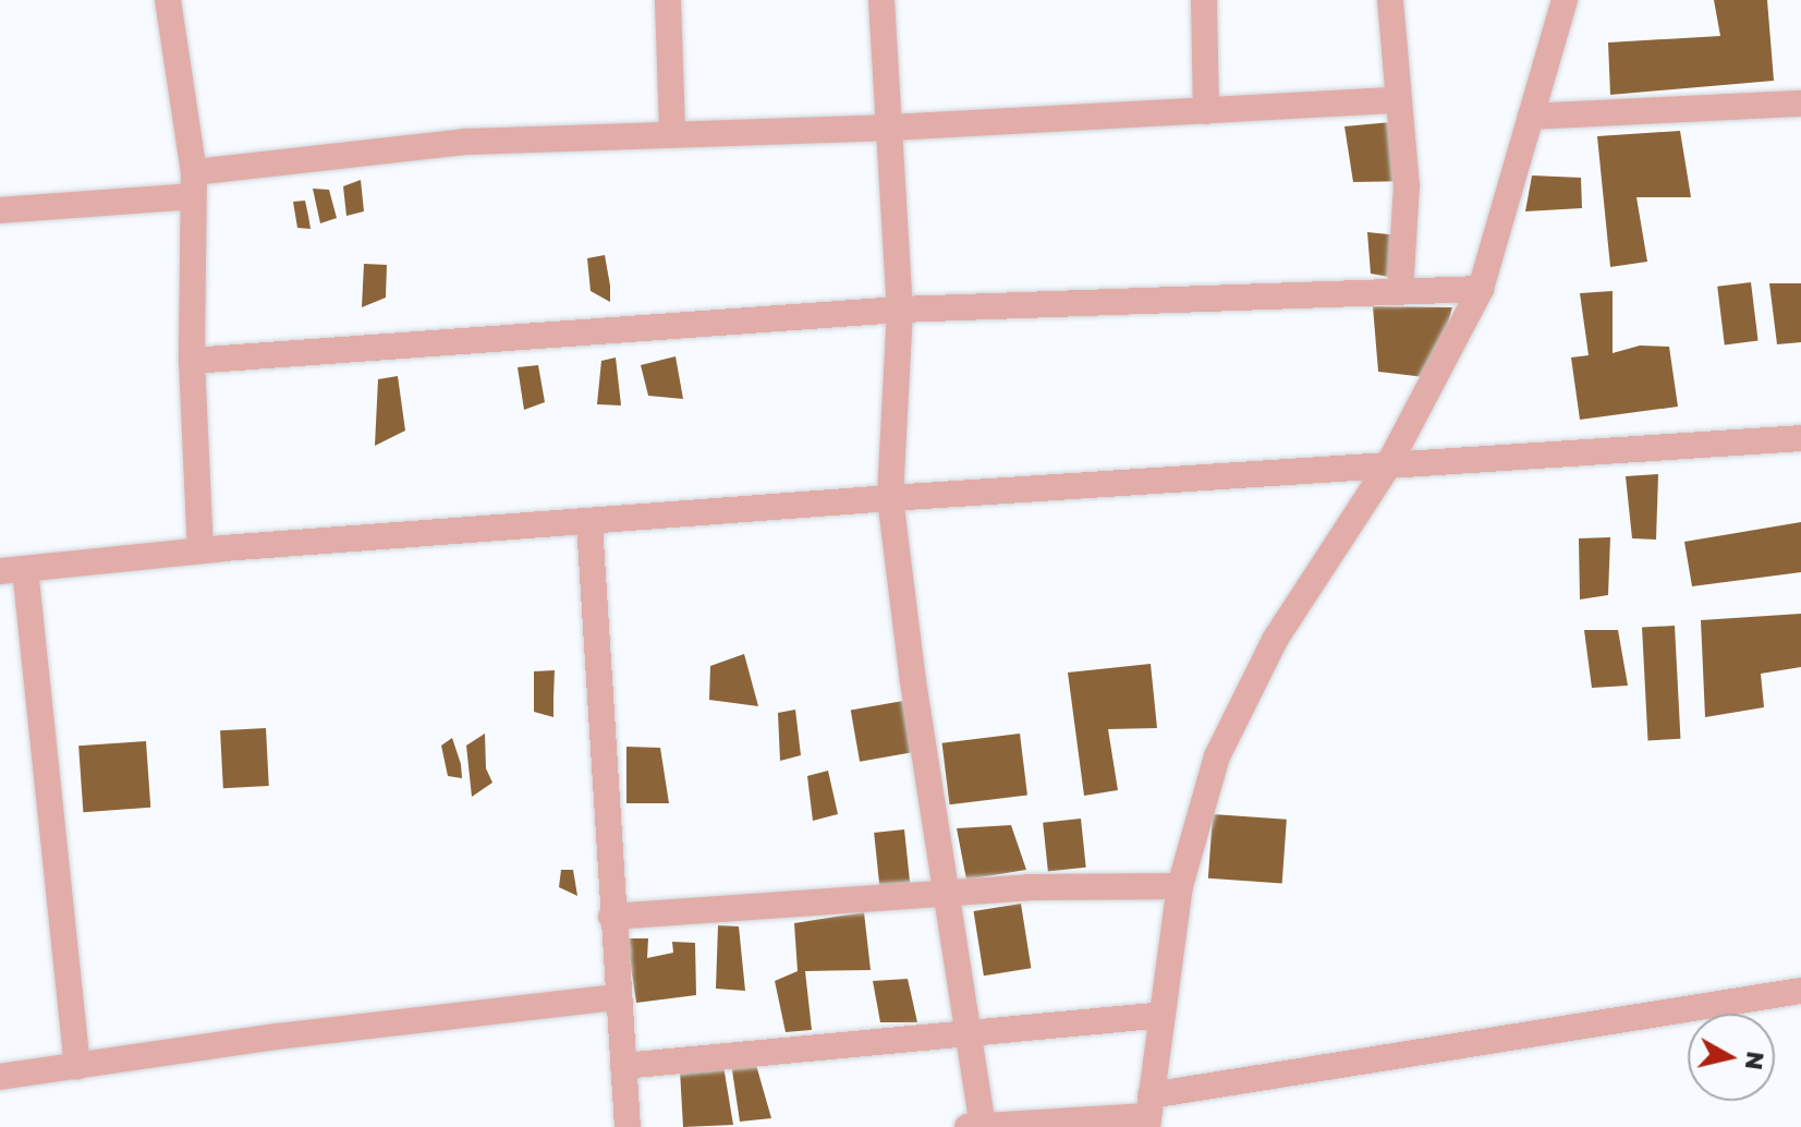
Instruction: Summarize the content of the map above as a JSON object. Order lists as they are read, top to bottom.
{
  "north": "right"
}
